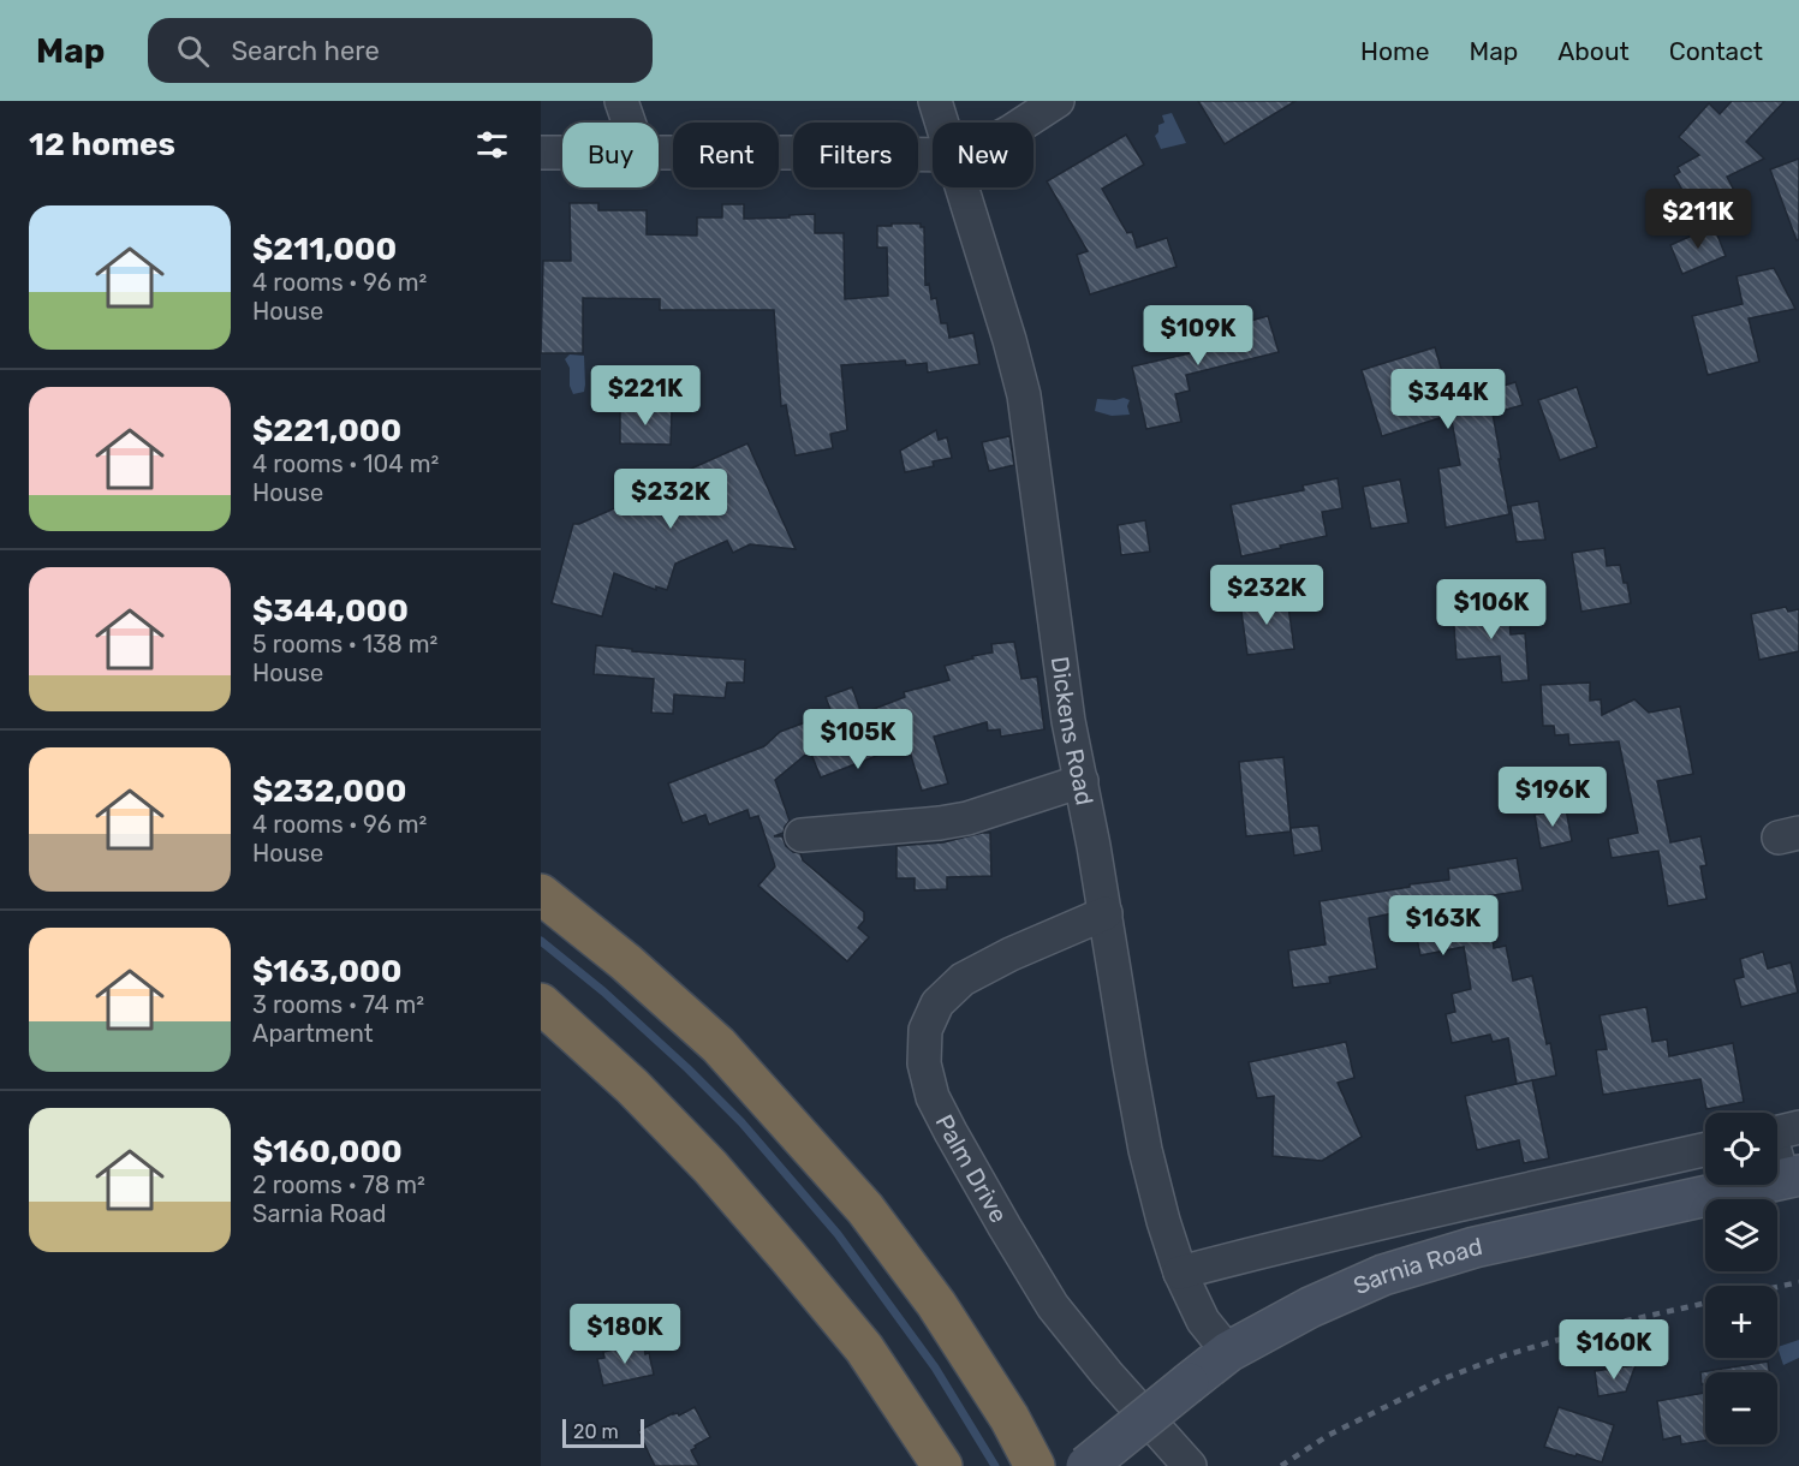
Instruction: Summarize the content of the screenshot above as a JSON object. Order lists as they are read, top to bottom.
{
  "streets": {
    "main road": ["Sarnia Road"],
    "street": ["Dickens Road", "Palm Drive"]
  },
  "crossings": [
    ["Dickens Road", "Palm Drive"],
    ["Dickens Road", "Sarnia Road"]
  ],
  "scale_bar": "20 m",
  "page": {
    "header": "Map",
    "search": "Search here",
    "nav": [
      "Home",
      "Map",
      "About",
      "Contact"
    ],
    "heading": "12 homes",
    "chip": [
      "Buy",
      "Rent",
      "Filters",
      "New"
    ],
    "list": [
      {
        "name": "$211,000",
        "note": "4 rooms · 96 m² · House"
      },
      {
        "name": "$221,000",
        "note": "4 rooms · 104 m² · House"
      },
      {
        "name": "$344,000",
        "note": "5 rooms · 138 m² · House"
      },
      {
        "name": "$232,000",
        "note": "4 rooms · 96 m² · House"
      },
      {
        "name": "$163,000",
        "note": "3 rooms · 74 m² · Apartment"
      },
      {
        "name": "$160,000",
        "note": "2 rooms · 78 m² · Sarnia Road"
      }
    ],
    "price": [
      "$211K",
      "$109K",
      "$221K",
      "$344K",
      "$232K",
      "$232K",
      "$106K",
      "$105K",
      "$196K",
      "$163K",
      "$180K",
      "$160K"
    ],
    "map_buttons": ["+", "−"],
    "scale": "20 m"
  }
}
